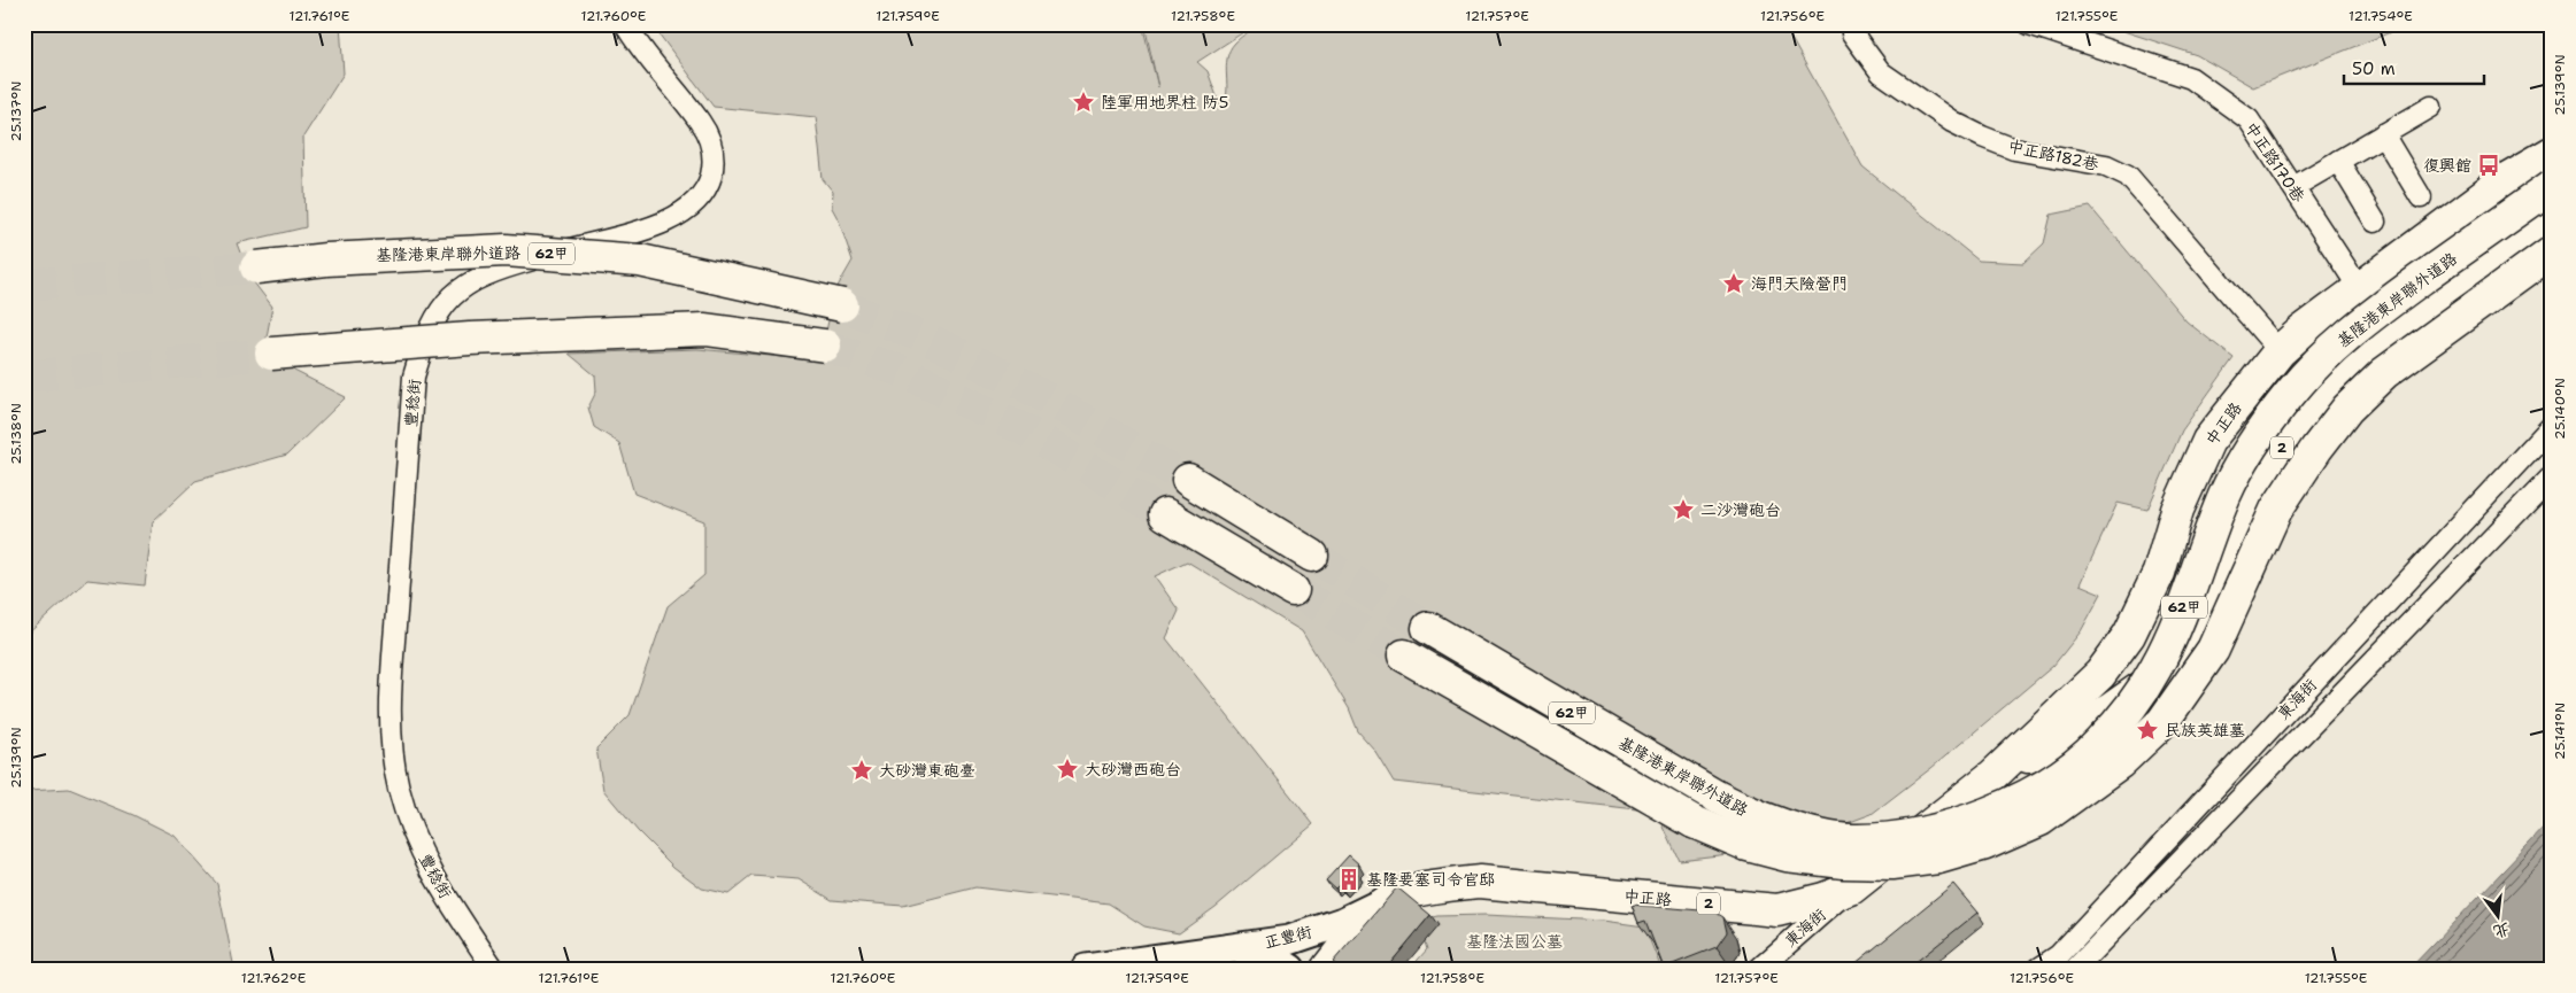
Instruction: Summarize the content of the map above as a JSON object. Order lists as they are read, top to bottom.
{
  "streets": {
    "main road": [
      "基隆港東岸聯外道路",
      "62甲",
      "中正路",
      "2"
    ],
    "street": [
      "中正路182巷",
      "中正路170巷",
      "豐稔街",
      "東海街",
      "正豐街"
    ]
  },
  "crossings": [
    ["中正路182巷", "中正路"],
    ["中正路170巷", "中正路"],
    ["中正路", "東海街"],
    ["中正路", "正豐街"]
  ],
  "parks": ["基隆法國公墓"],
  "places": {
    "place": [
      "陸軍用地界柱 防5",
      "海門天險營門",
      "二沙灣砲台",
      "民族英雄墓",
      "大砂灣西砲台",
      "大砂灣東砲臺"
    ],
    "bus stop": ["復興館"],
    "building": ["基隆要塞司令官邸"]
  },
  "scale_bar": "50 m",
  "north": "bottom",
  "coordinates": [
    "121.761°E",
    "121.760°E",
    "121.759°E",
    "121.758°E",
    "121.757°E",
    "121.756°E",
    "121.755°E",
    "121.754°E",
    "25.139°N",
    "25.137°N",
    "25.140°N",
    "25.138°N",
    "25.141°N",
    "121.762°E"
  ]
}
